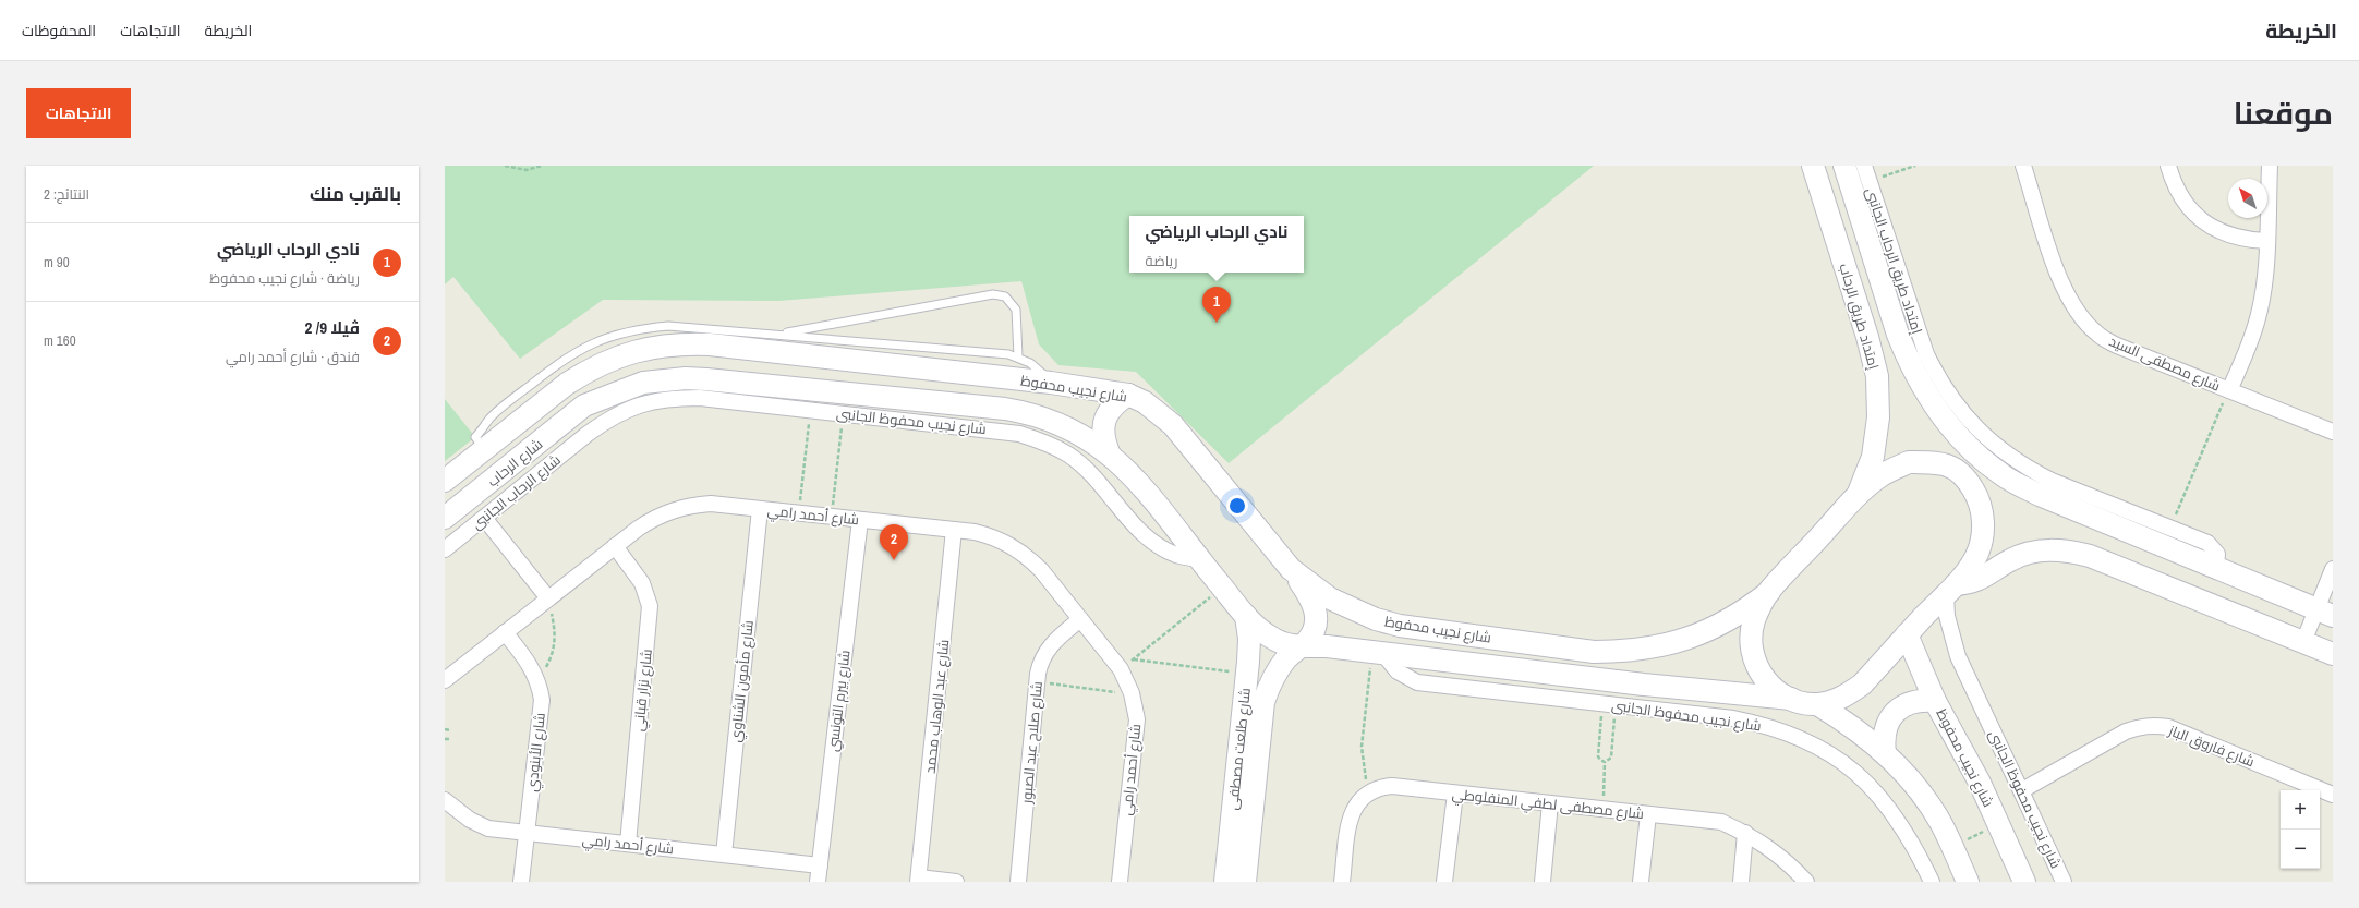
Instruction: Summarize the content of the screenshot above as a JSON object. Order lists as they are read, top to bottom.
{
  "streets": {
    "street": [
      "إمتداد طريق الرحاب الجانبى",
      "إمتداد طريق الرحاب",
      "شارع مصطفى السيد",
      "شارع نجيب محفوظ",
      "شارع نجيب محفوظ الجانبى",
      "شارع الرحاب",
      "شارع الرحاب الجانبى",
      "شارع أحمد رامي",
      "شارع مأمون الشناوي",
      "شارع نزار قباني",
      "شارع بيرم التونسي",
      "شارع عبد الوهاب محمد",
      "شارع صلاح عبد الصبور",
      "شارع فاروق الباز",
      "شارع طلعت مصطفى",
      "شارع الأبنودي",
      "شارع مصطفى لطفي المنفلوطي"
    ]
  },
  "crossings": [
    ["إمتداد طريق الرحاب الجانبى", "إمتداد طريق الرحاب"],
    ["شارع نجيب محفوظ", "شارع نجيب محفوظ الجانبى"],
    ["شارع نجيب محفوظ", "شارع الرحاب"],
    ["شارع نجيب محفوظ", "شارع طلعت مصطفى"],
    ["شارع نجيب محفوظ الجانبى", "شارع الرحاب الجانبى"],
    ["شارع نجيب محفوظ الجانبى", "شارع فاروق الباز"],
    ["شارع أحمد رامي", "شارع مأمون الشناوي"],
    ["شارع أحمد رامي", "شارع نزار قباني"],
    ["شارع أحمد رامي", "شارع بيرم التونسي"],
    ["شارع أحمد رامي", "شارع عبد الوهاب محمد"],
    ["شارع أحمد رامي", "شارع صلاح عبد الصبور"],
    ["شارع أحمد رامي", "شارع الأبنودي"]
  ],
  "north": "top left",
  "page": {
    "header": "الخريطة",
    "nav": ["الخريطة", "الاتجاهات", "المحفوظات"],
    "title": "موقعنا",
    "buttons": "الاتجاهات",
    "heading": ["بالقرب منك", "النتائج: 2"],
    "popup": ["نادي الرحاب الرياضي", "رياضة"],
    "list": [
      {
        "mark": "1",
        "name": "نادي الرحاب الرياضي",
        "note": "رياضة · شارع نجيب محفوظ",
        "value": "90 m"
      },
      {
        "mark": "2",
        "name": "ڤيلا 9/ 2",
        "note": "فندق · شارع أحمد رامي",
        "value": "160 m"
      }
    ],
    "pins": ["1", "2"],
    "map_buttons": ["+", "−"]
  }
}
